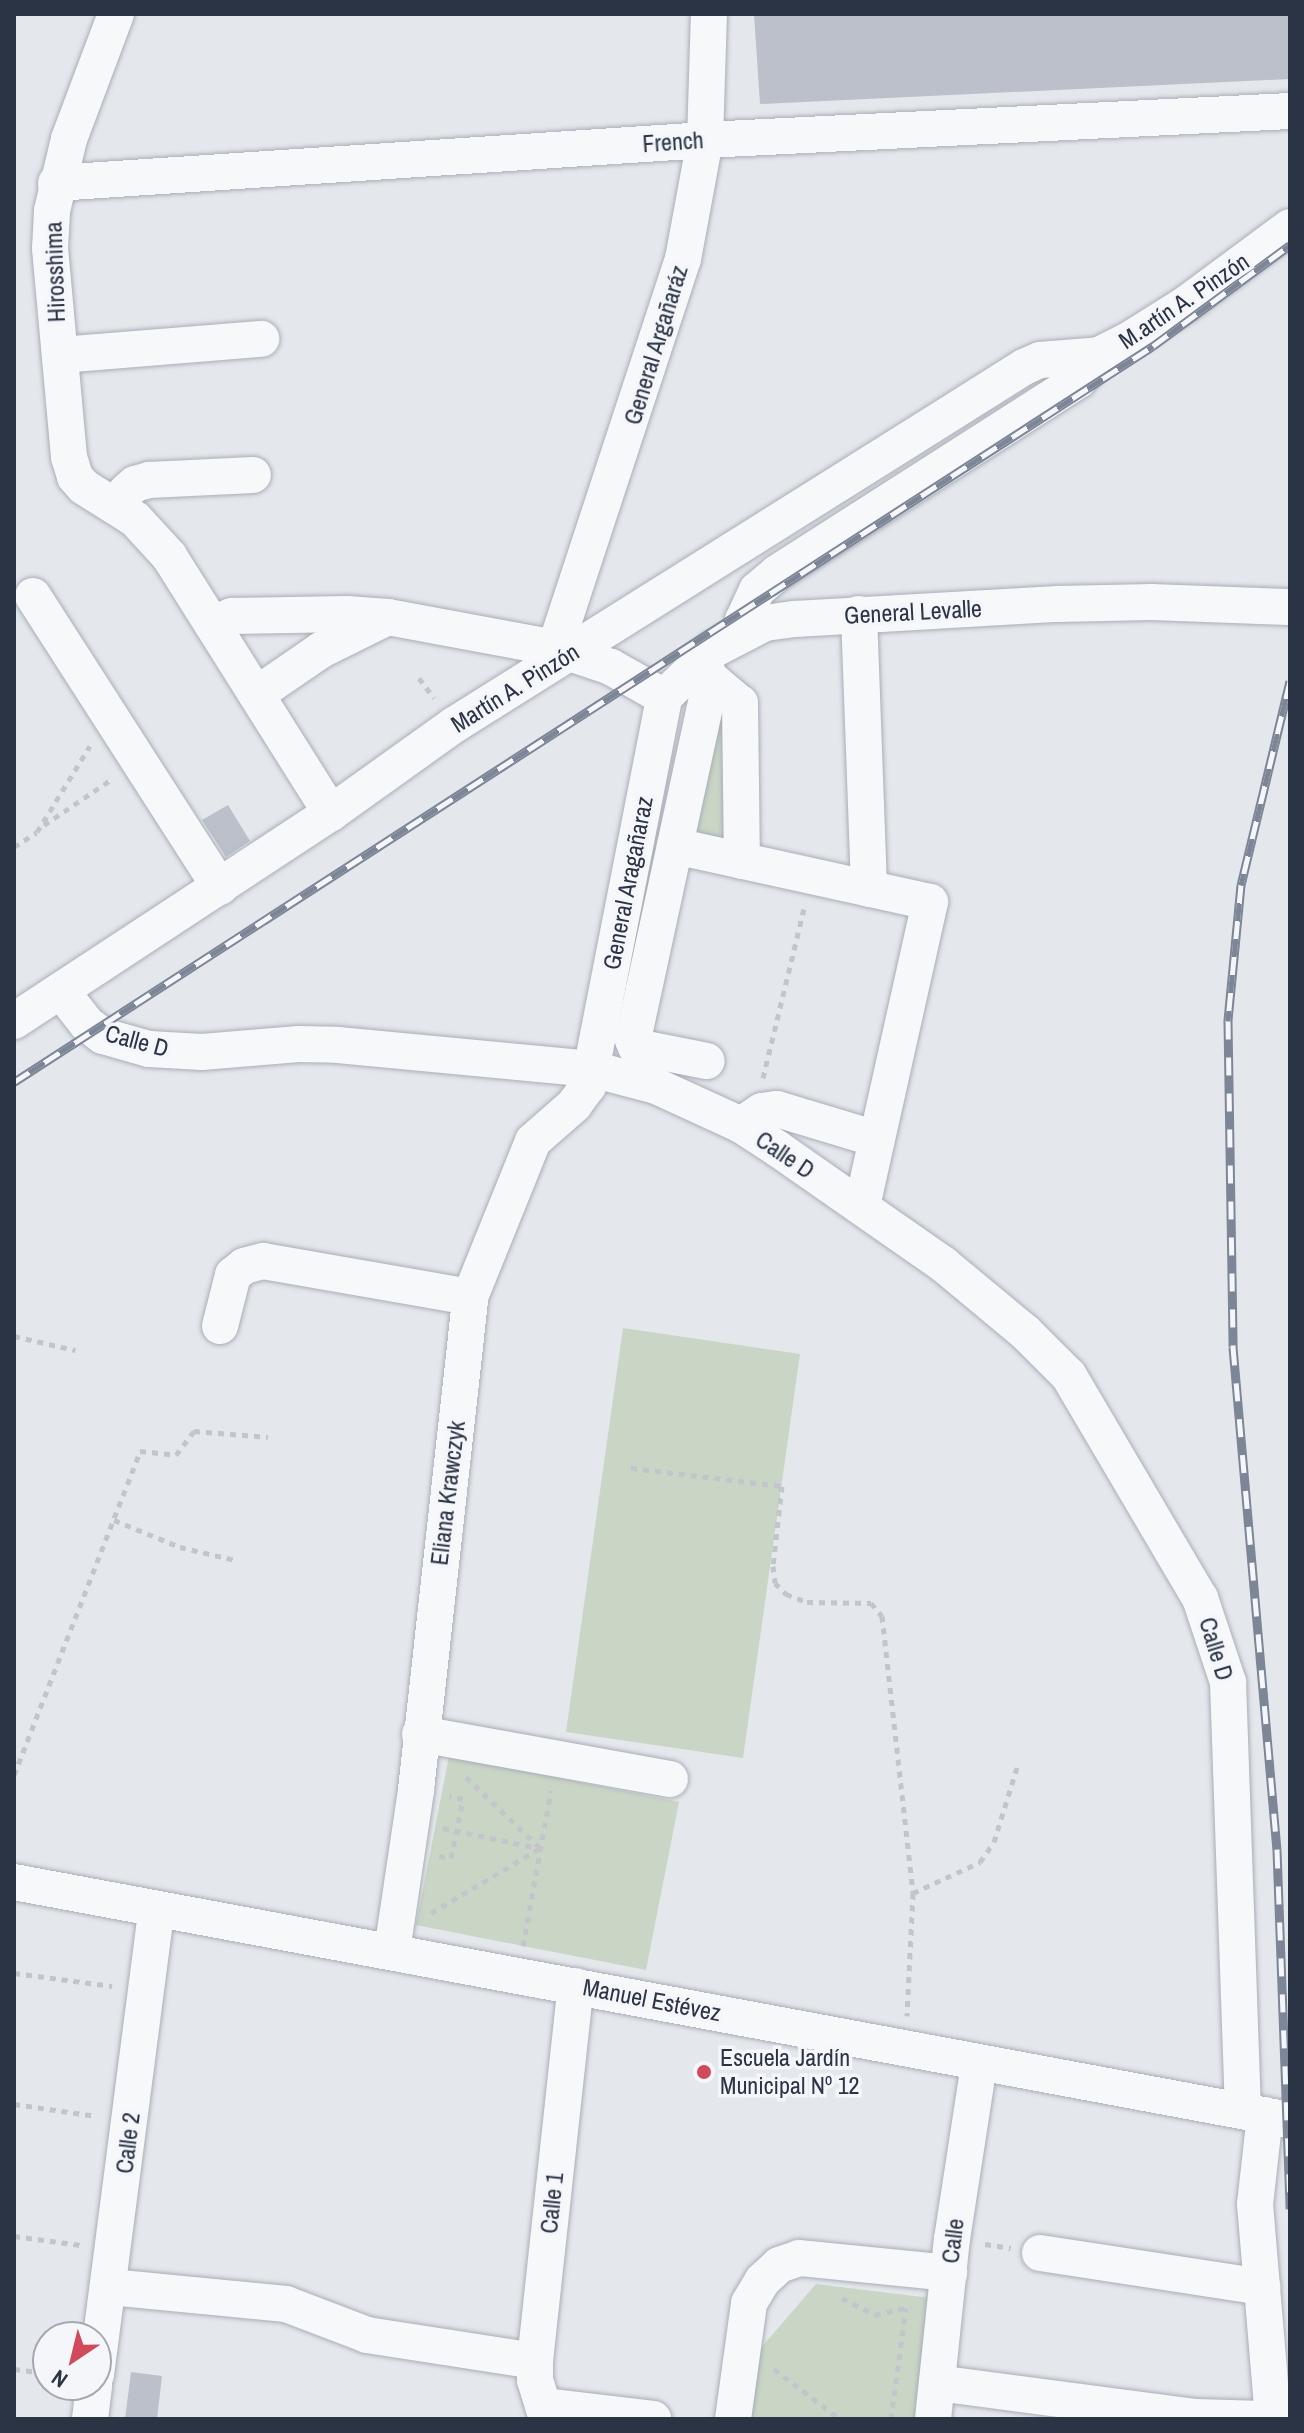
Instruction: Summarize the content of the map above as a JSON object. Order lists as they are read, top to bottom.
{
  "streets": {
    "street": [
      "French",
      "Hirosshima",
      "M.artín A. Pinzón",
      "General Argañaráz",
      "General Levalle",
      "Martín A. Pinzón",
      "General Aragañaraz",
      "Calle D",
      "Eliana Krawczyk",
      "Manuel Estévez",
      "Calle 2",
      "Calle 1",
      "Calle"
    ]
  },
  "crossings": [
    ["French", "Hirosshima"],
    ["French", "General Argañaráz"],
    ["M.artín A. Pinzón", "Martín A. Pinzón"],
    ["General Argañaráz", "Martín A. Pinzón"],
    ["General Levalle", "General Aragañaraz"],
    ["Martín A. Pinzón", "Calle D"],
    ["General Aragañaraz", "Calle D"],
    ["General Aragañaraz", "Eliana Krawczyk"],
    ["Calle D", "Eliana Krawczyk"],
    ["Calle D", "Manuel Estévez"],
    ["Eliana Krawczyk", "Manuel Estévez"],
    ["Manuel Estévez", "Calle 2"],
    ["Manuel Estévez", "Calle 1"],
    ["Manuel Estévez", "Calle"]
  ],
  "places": ["Escuela Jardín Municipal Nº 12"],
  "north": "bottom left"
}
